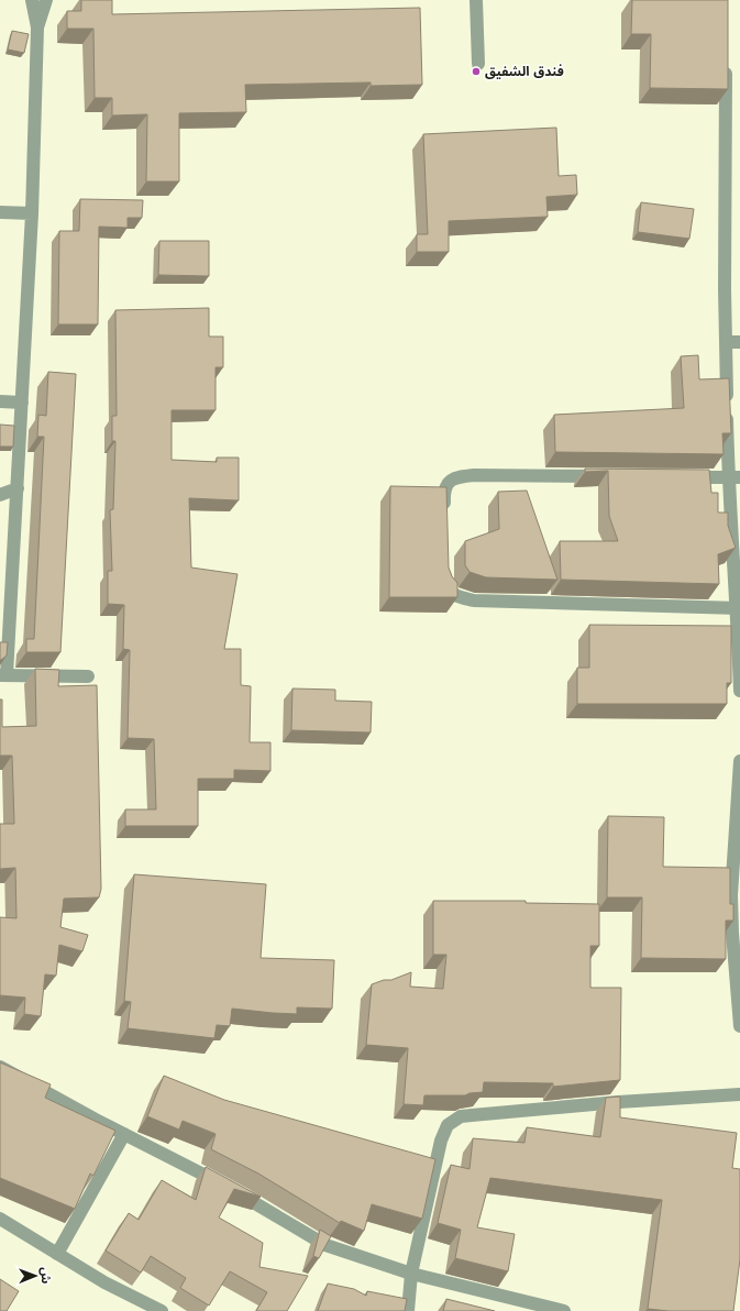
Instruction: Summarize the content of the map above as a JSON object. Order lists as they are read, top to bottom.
{
  "places": ["فندق الشفيق"],
  "north": "right"
}
